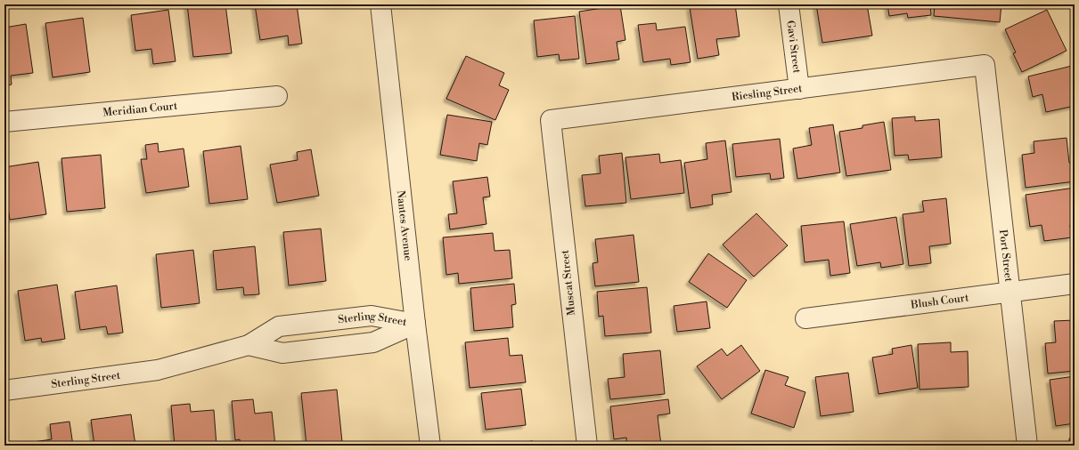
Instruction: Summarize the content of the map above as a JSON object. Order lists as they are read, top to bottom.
{
  "streets": {
    "street": [
      "Gavi Street",
      "Riesling Street",
      "Meridian Court",
      "Nantes Avenue",
      "Port Street",
      "Muscat Street",
      "Blush Court",
      "Sterling Street"
    ]
  },
  "crossings": [
    ["Gavi Street", "Riesling Street"],
    ["Riesling Street", "Port Street"],
    ["Riesling Street", "Muscat Street"],
    ["Nantes Avenue", "Sterling Street"],
    ["Port Street", "Blush Court"]
  ]
}
